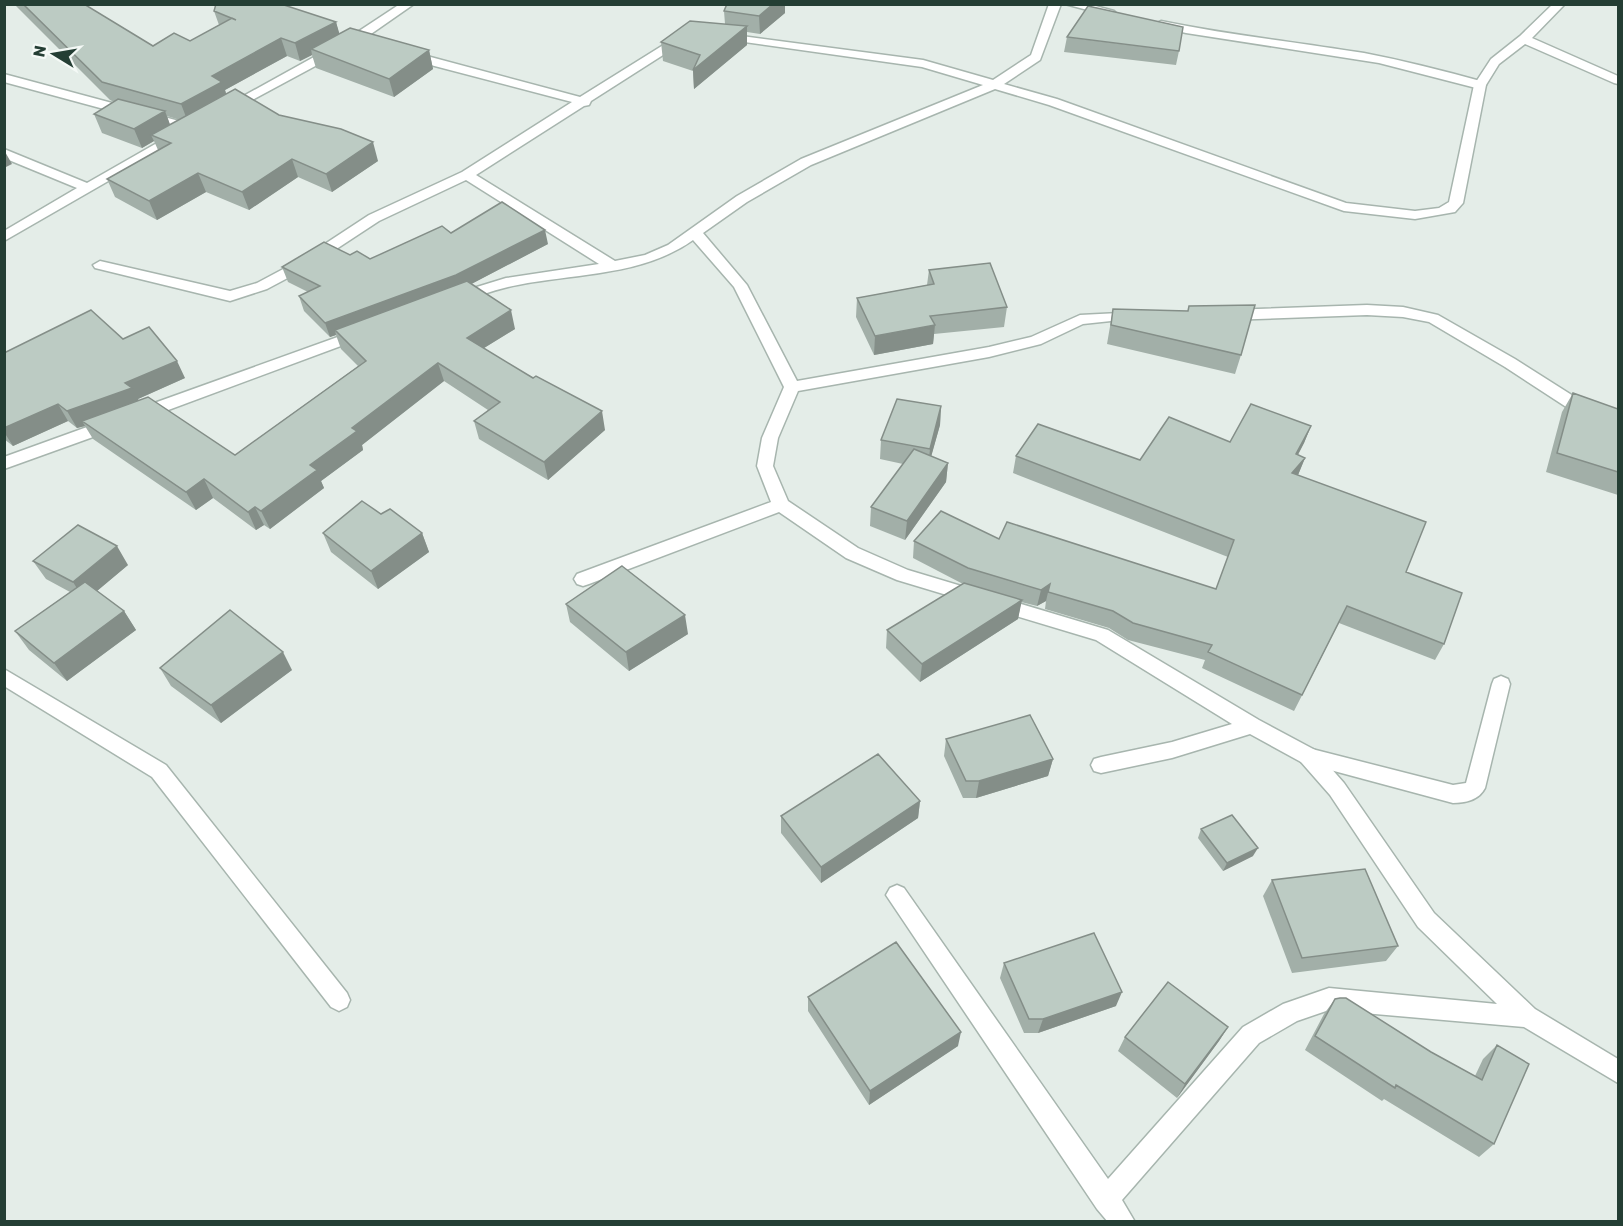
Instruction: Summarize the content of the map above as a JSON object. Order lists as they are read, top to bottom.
{
  "north": "left"
}
